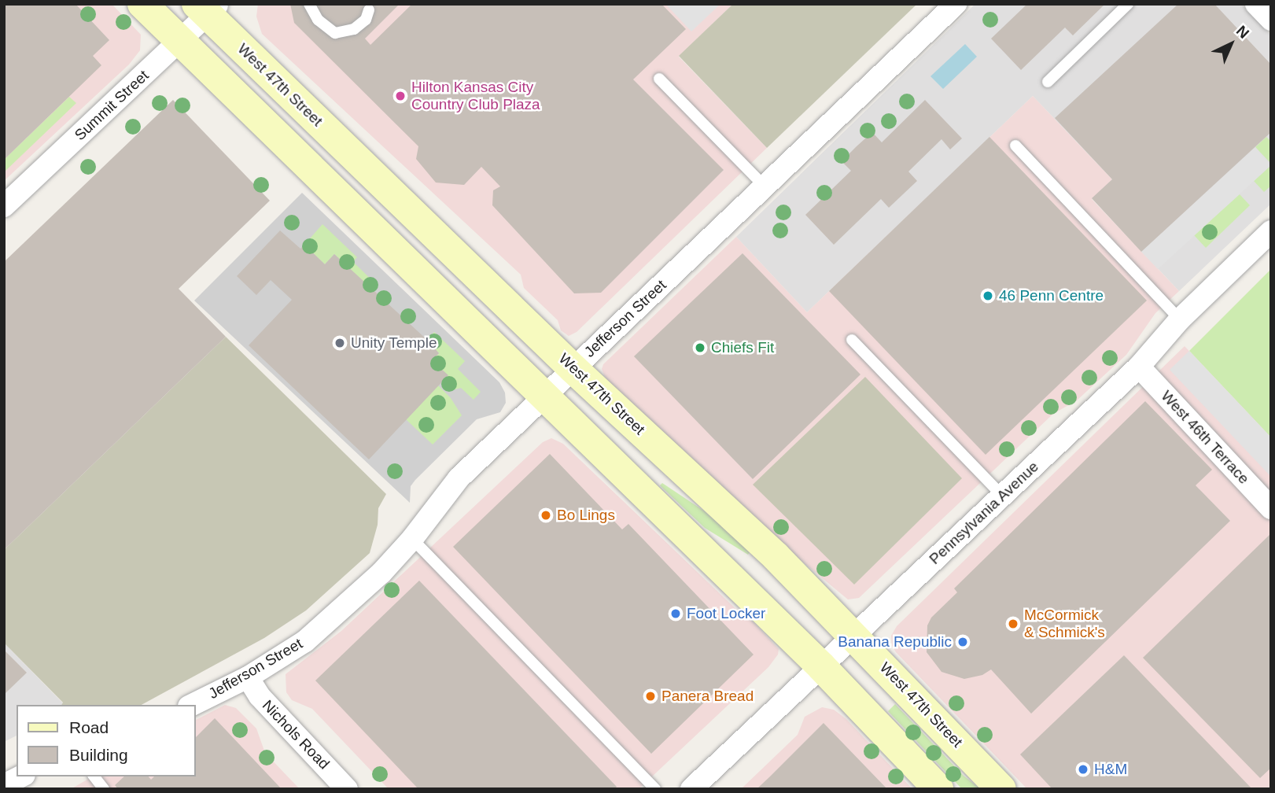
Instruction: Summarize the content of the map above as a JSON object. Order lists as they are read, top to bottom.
{
  "streets": {
    "main road": ["West 47th Street"],
    "street": [
      "Summit Street",
      "Jefferson Street",
      "West 46th Terrace",
      "Pennsylvania Avenue",
      "Nichols Road"
    ]
  },
  "crossings": [
    ["West 47th Street", "Summit Street"],
    ["West 47th Street", "Jefferson Street"],
    ["West 47th Street", "Pennsylvania Avenue"],
    ["Jefferson Street", "Nichols Road"],
    ["West 46th Terrace", "Pennsylvania Avenue"]
  ],
  "places": [
    "Hilton Kansas City Country Club Plaza",
    "46 Penn Centre",
    "Unity Temple",
    "Chiefs Fit",
    "Bo Lings",
    "Foot Locker",
    "McCormick & Schmick's",
    "Banana Republic",
    "Panera Bread",
    "H&M"
  ],
  "legend": ["Road", "Building"],
  "north": "top right"
}
